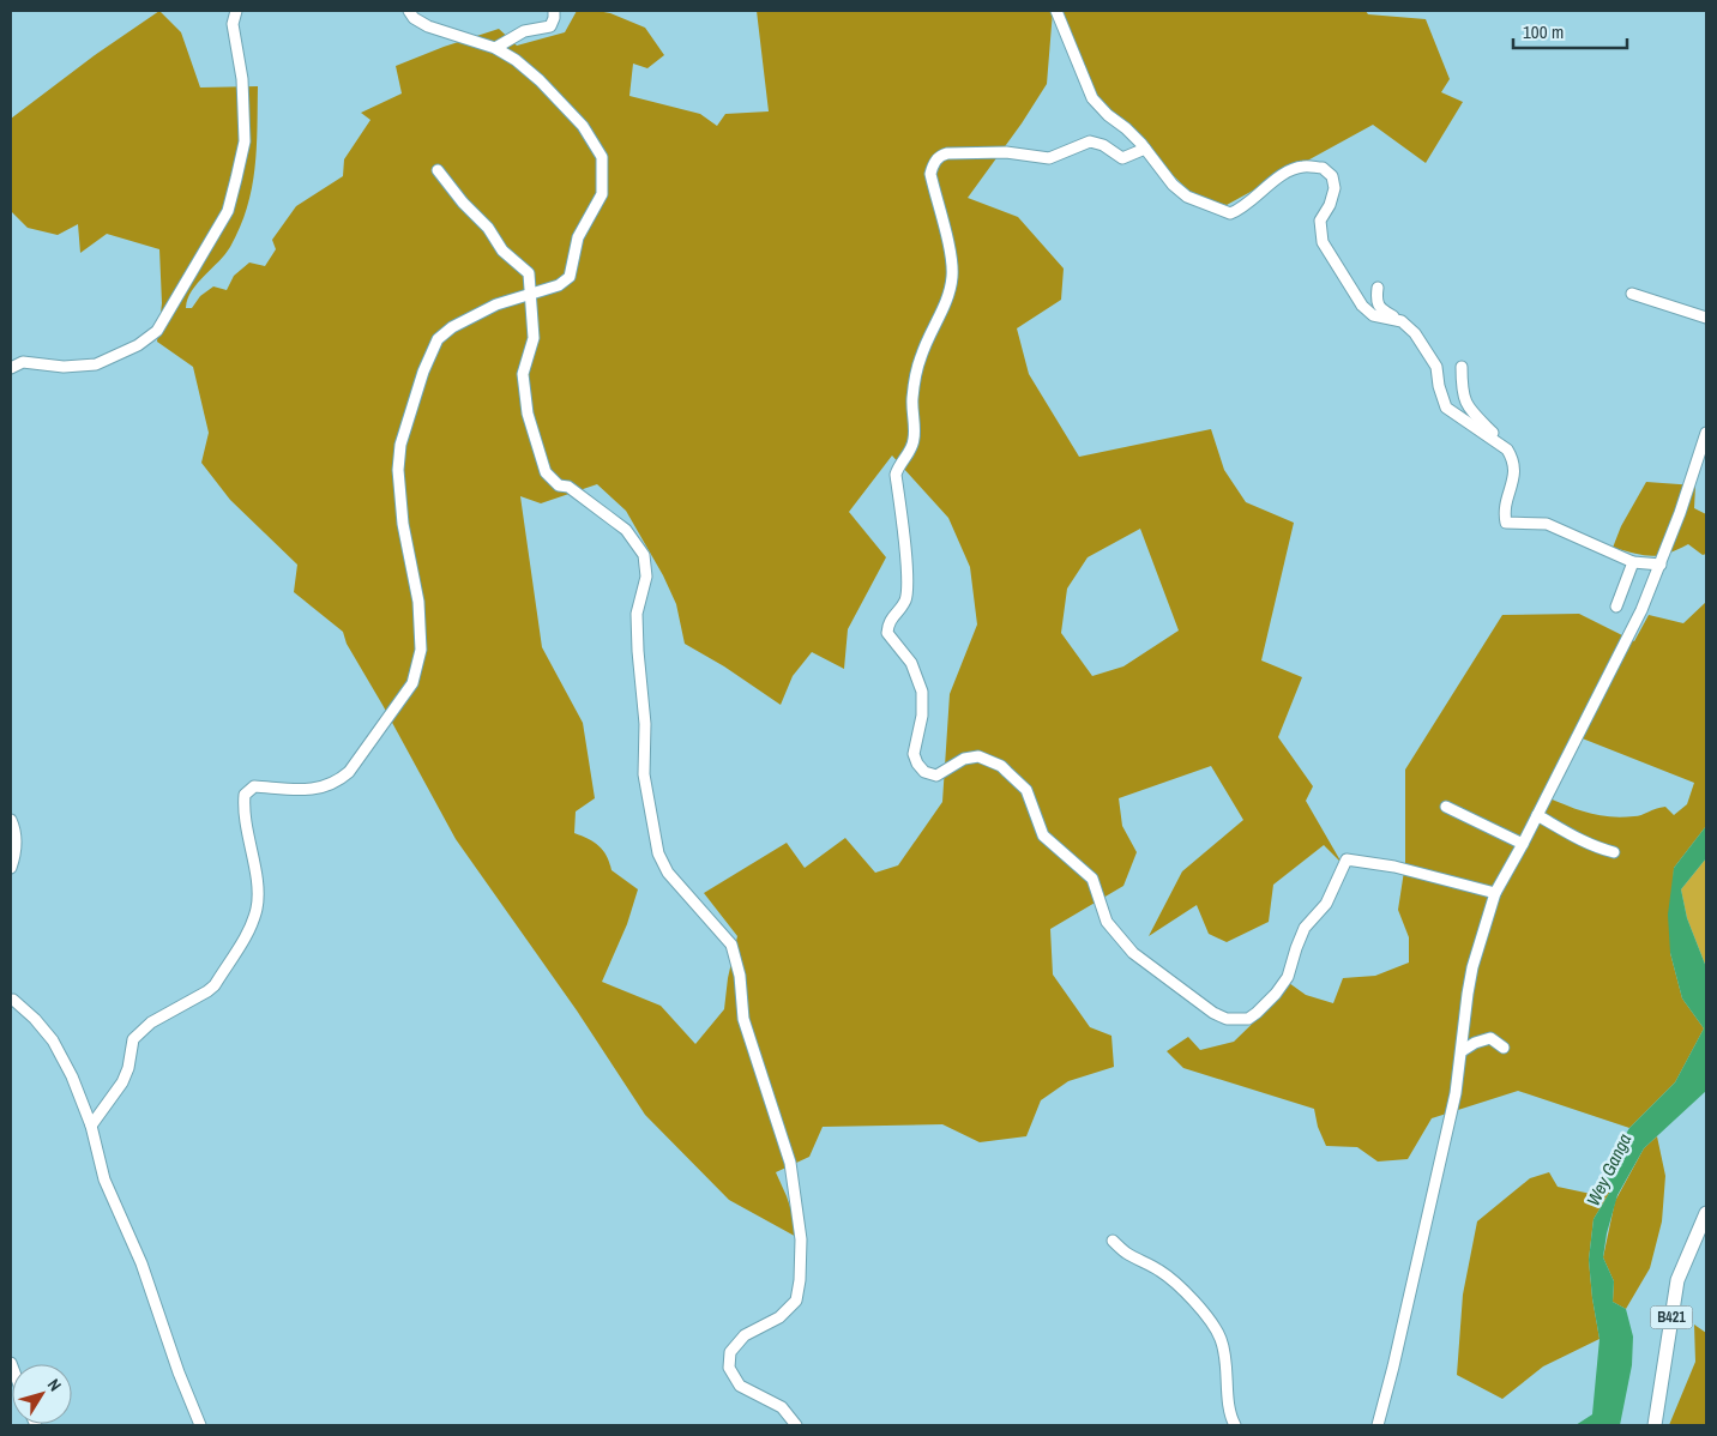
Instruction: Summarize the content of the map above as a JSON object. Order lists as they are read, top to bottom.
{
  "streets": {
    "main road": ["B421"]
  },
  "water": ["Wey Ganga"],
  "scale_bar": "100 m",
  "north": "top right"
}
